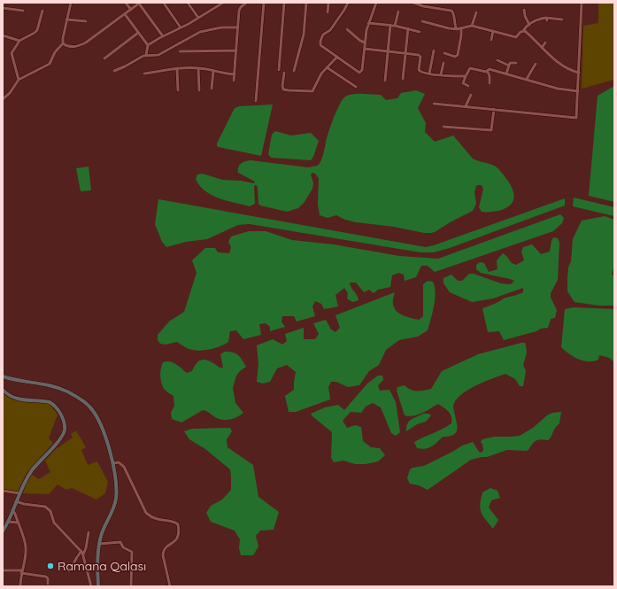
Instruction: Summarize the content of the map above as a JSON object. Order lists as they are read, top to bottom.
{
  "places": ["Ramana Qalası"]
}
